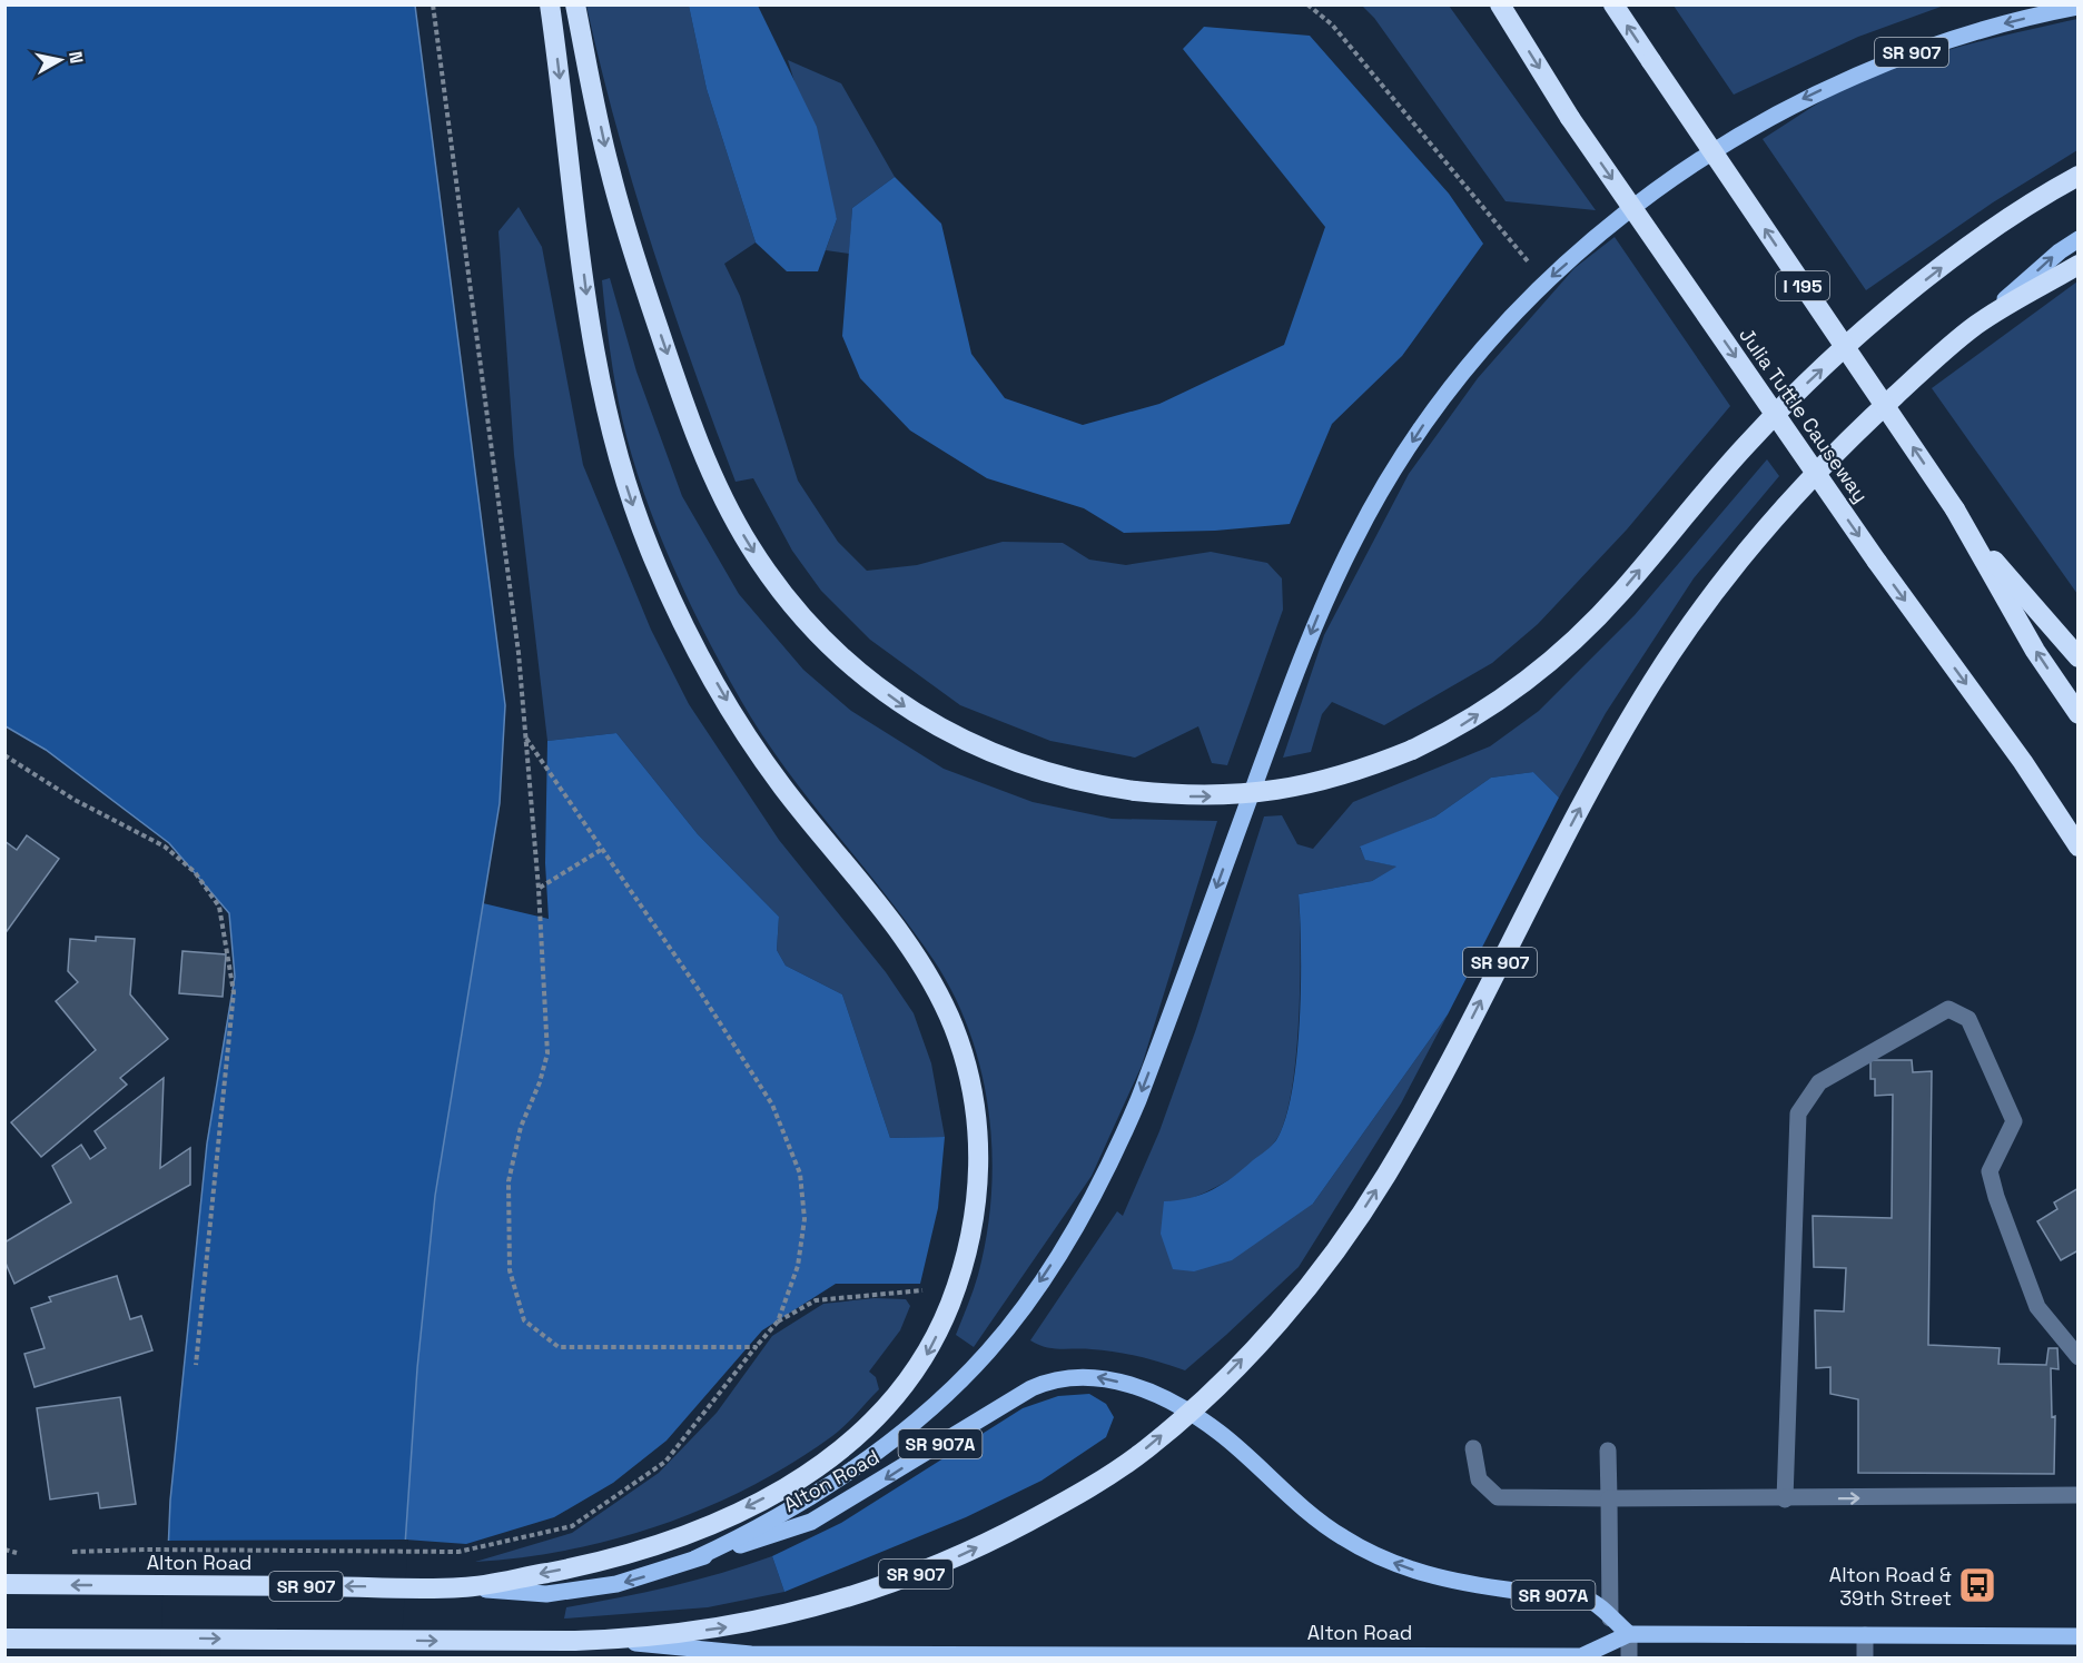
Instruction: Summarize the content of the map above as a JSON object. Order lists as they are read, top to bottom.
{
  "streets": {
    "highway": [
      "SR 907",
      "I 195",
      "Julia Tuttle Causeway",
      "Alton Road"
    ],
    "main road": ["SR 907A"]
  },
  "crossings": [
    ["SR 907", "Alton Road"]
  ],
  "places": {
    "bus stop": ["Alton Road & 39th Street"]
  },
  "north": "right"
}
